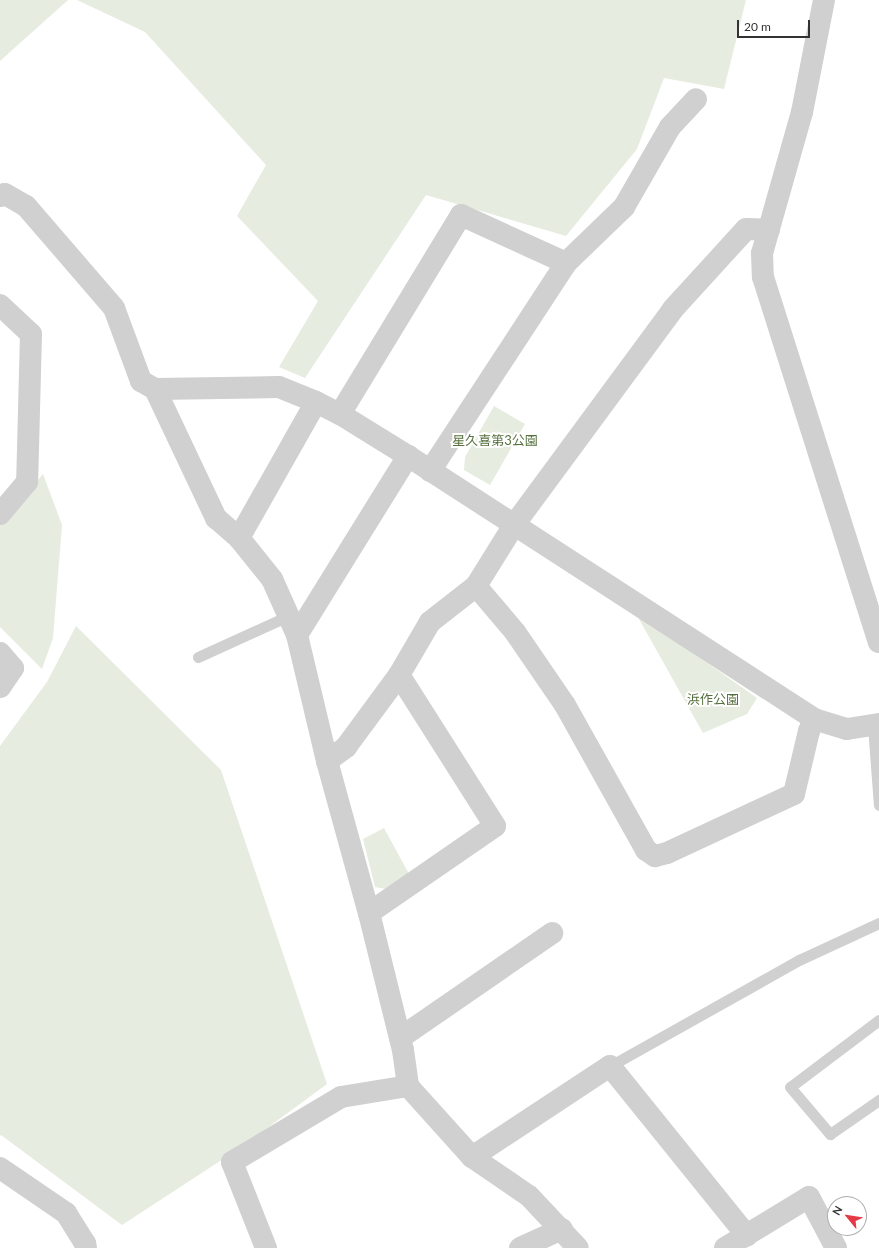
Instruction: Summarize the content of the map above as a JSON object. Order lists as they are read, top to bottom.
{
  "parks": ["星久喜第3公園", "浜作公園"],
  "scale_bar": "20 m",
  "north": "top left"
}
